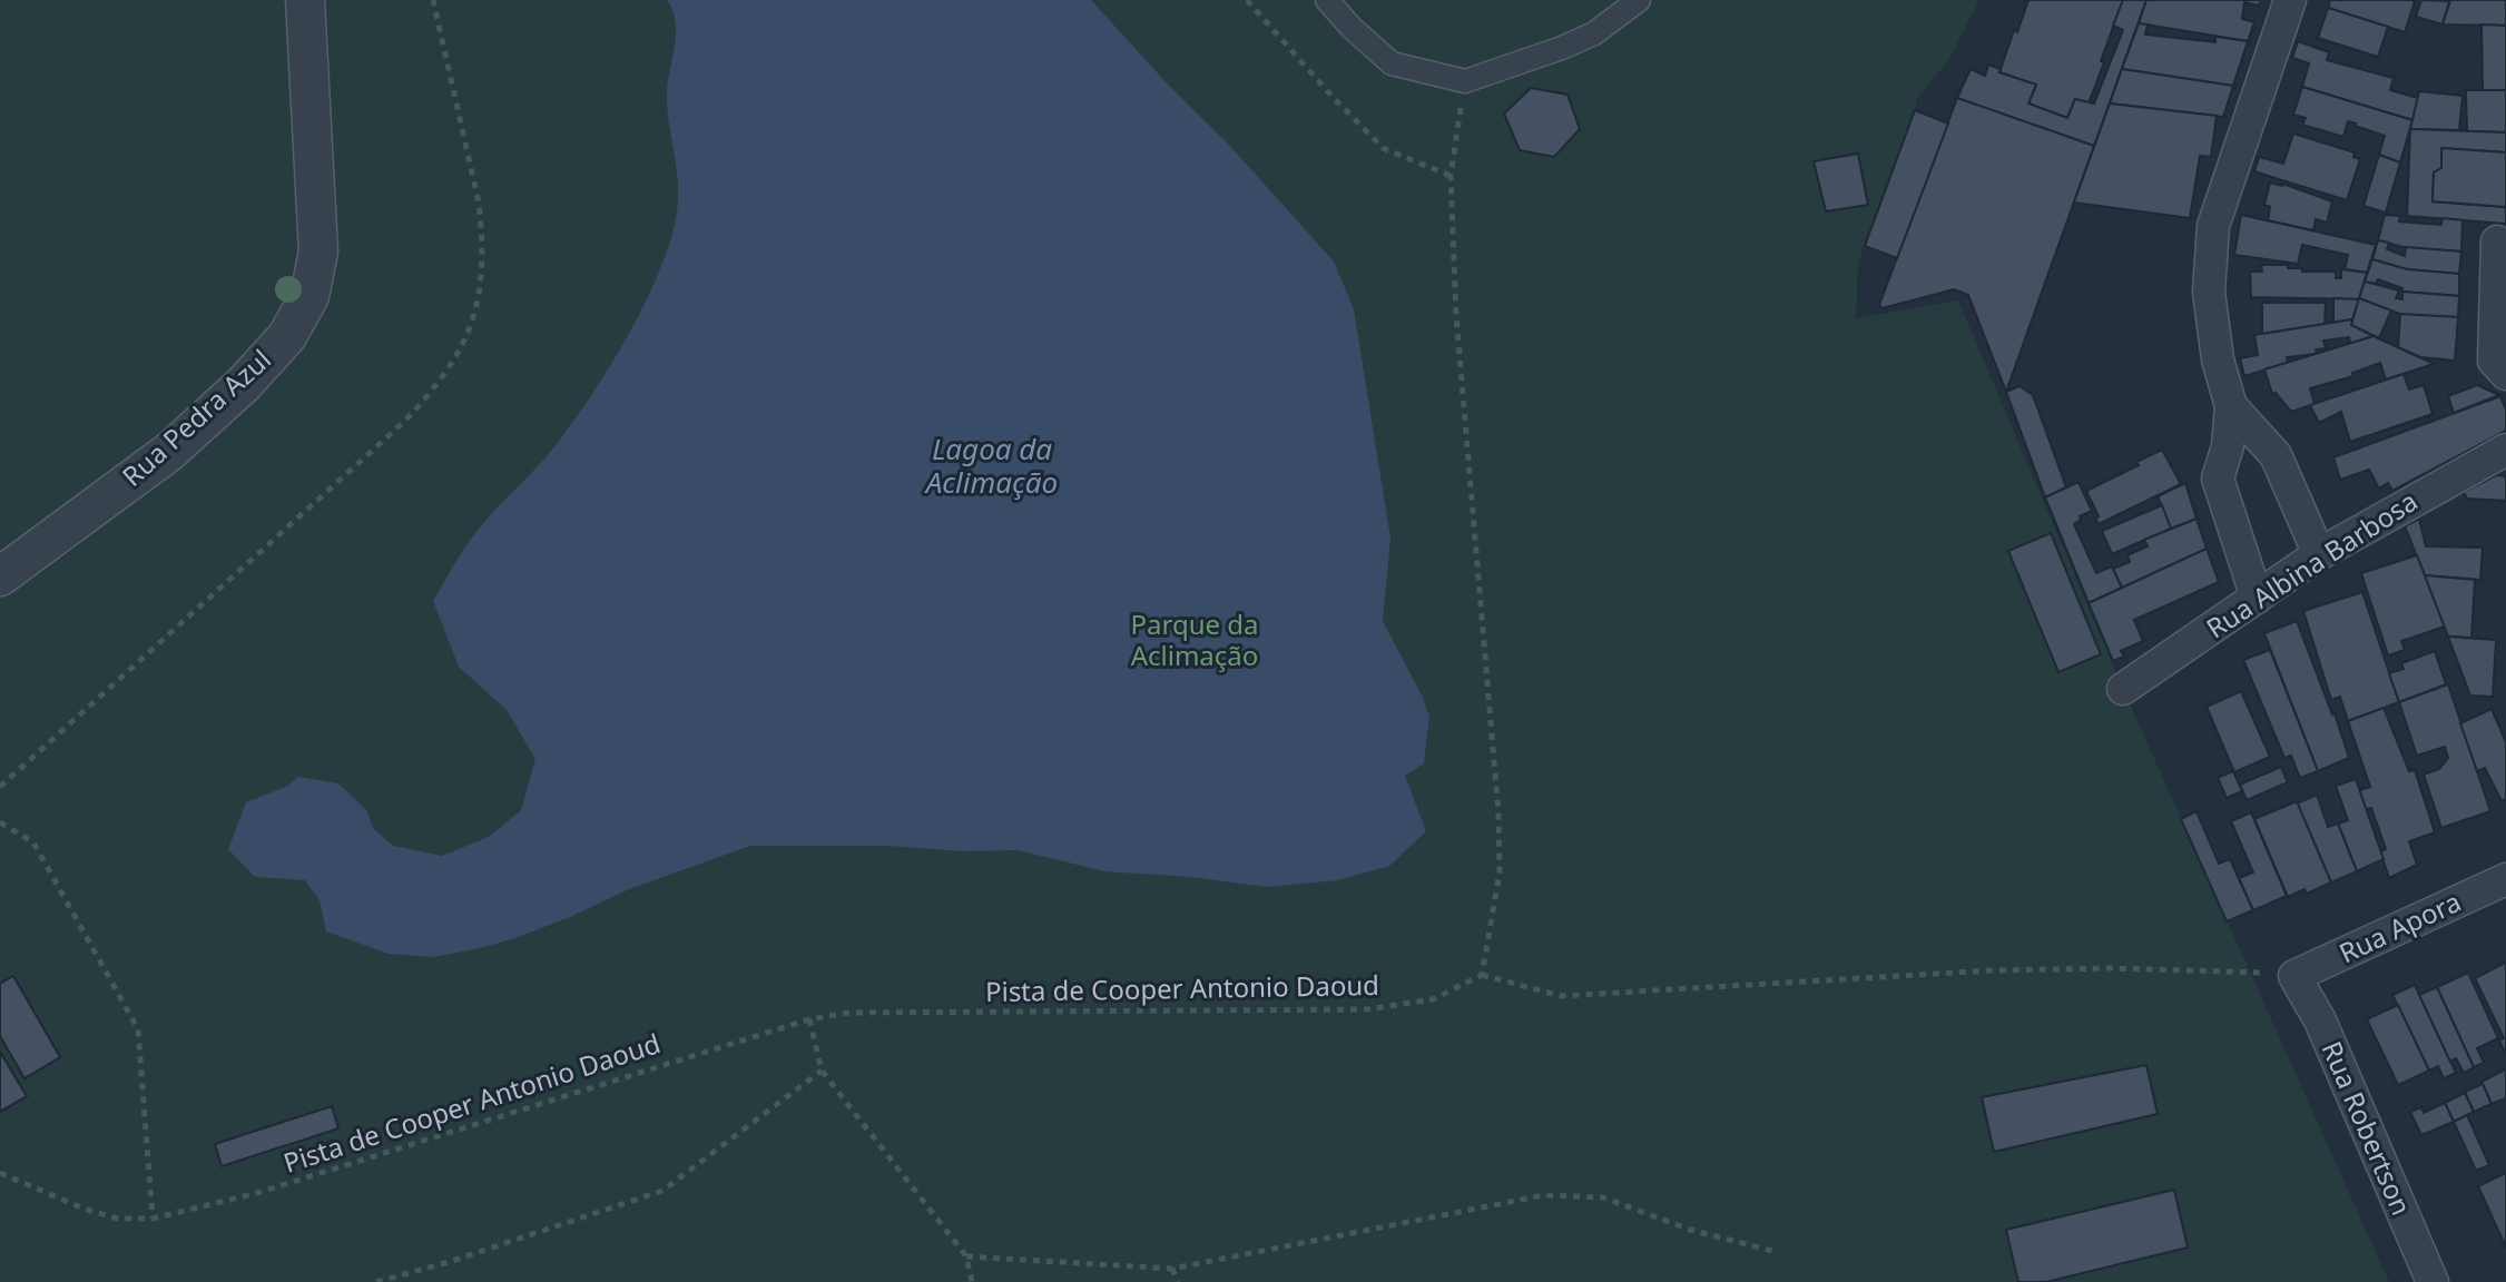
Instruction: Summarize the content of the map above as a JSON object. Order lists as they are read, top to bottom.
{
  "streets": {
    "street": [
      "Rua Pedra Azul",
      "Rua Albina Barbosa",
      "Rua Apora",
      "Rua Robertson"
    ],
    "path": ["Pista de Cooper Antonio Daoud"]
  },
  "crossings": [
    ["Rua Apora", "Rua Robertson"]
  ],
  "water": ["Lagoa da Aclimação"],
  "parks": ["Parque da Aclimação"]
}
